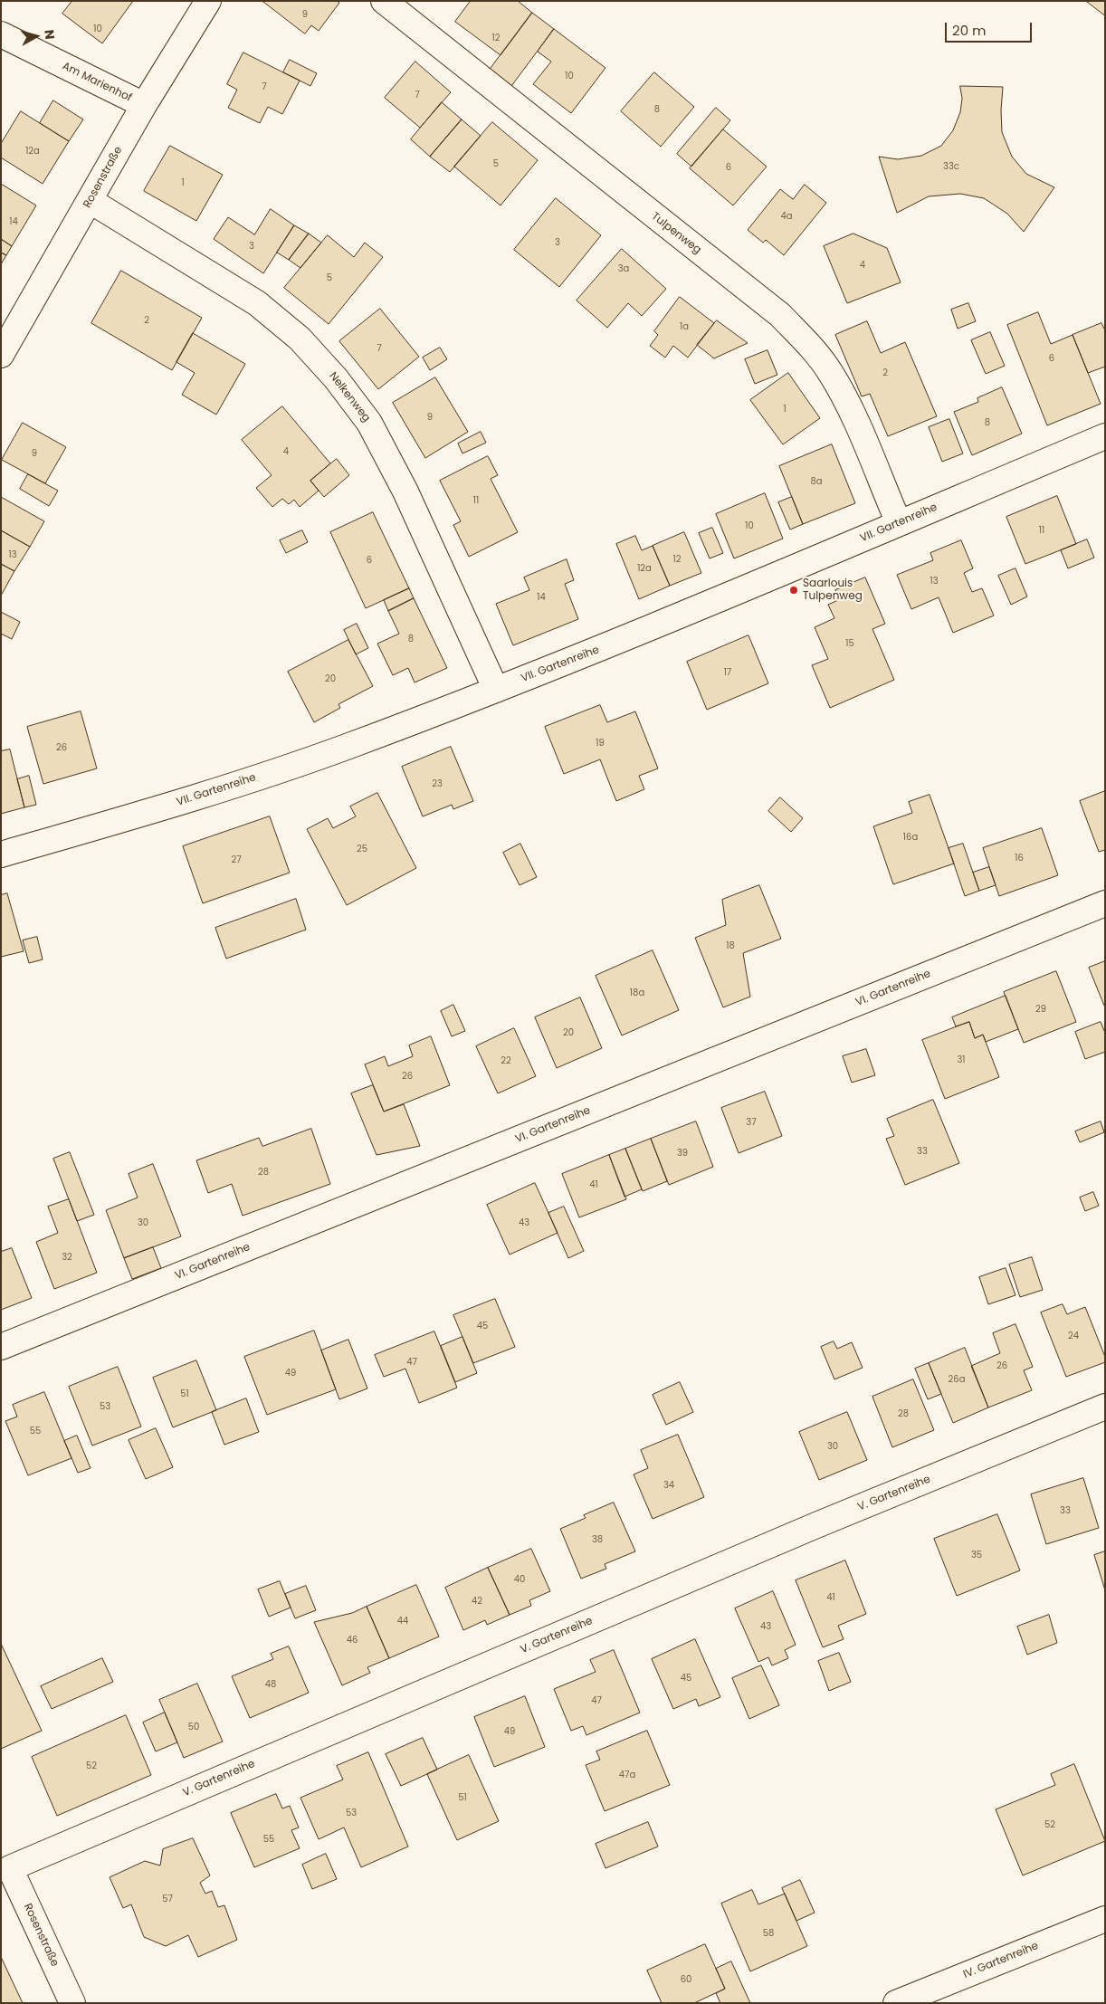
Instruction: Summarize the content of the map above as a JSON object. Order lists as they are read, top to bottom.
{
  "streets": {
    "street": [
      "Am Marienhof",
      "Rosenstraße",
      "Tulpenweg",
      "Nelkenweg",
      "VII. Gartenreihe",
      "VI. Gartenreihe",
      "V. Gartenreihe",
      "IV. Gartenreihe"
    ]
  },
  "crossings": [
    ["Am Marienhof", "Rosenstraße"],
    ["Rosenstraße", "Nelkenweg"],
    ["Rosenstraße", "V. Gartenreihe"],
    ["Tulpenweg", "VII. Gartenreihe"],
    ["Nelkenweg", "VII. Gartenreihe"]
  ],
  "places": ["Saarlouis Tulpenweg"],
  "house_numbers": [
    "9",
    "10",
    "12",
    "10",
    "7",
    "7",
    "8",
    "12a",
    "5",
    "33c",
    "6",
    "1",
    "4a",
    "14",
    "3",
    "3",
    "4",
    "3a",
    "5",
    "2",
    "1a",
    "7",
    "6",
    "2",
    "1",
    "9",
    "8",
    "4",
    "9",
    "8a",
    "11",
    "10",
    "11",
    "13",
    "12",
    "6",
    "12a",
    "13",
    "14",
    "8",
    "15",
    "17",
    "20",
    "19",
    "26",
    "23",
    "16a",
    "25",
    "16",
    "27",
    "18",
    "18a",
    "29",
    "20",
    "31",
    "22",
    "26",
    "37",
    "33",
    "39",
    "28",
    "41",
    "30",
    "43",
    "32",
    "45",
    "24",
    "47",
    "26",
    "49",
    "26a",
    "51",
    "53",
    "28",
    "55",
    "30",
    "34",
    "33",
    "38",
    "35",
    "40",
    "41",
    "42",
    "44",
    "43",
    "46",
    "45",
    "48",
    "47",
    "50",
    "49",
    "52",
    "47a",
    "51",
    "53",
    "52",
    "55",
    "57",
    "58",
    "60"
  ],
  "scale_bar": "20 m",
  "north": "right"
}
